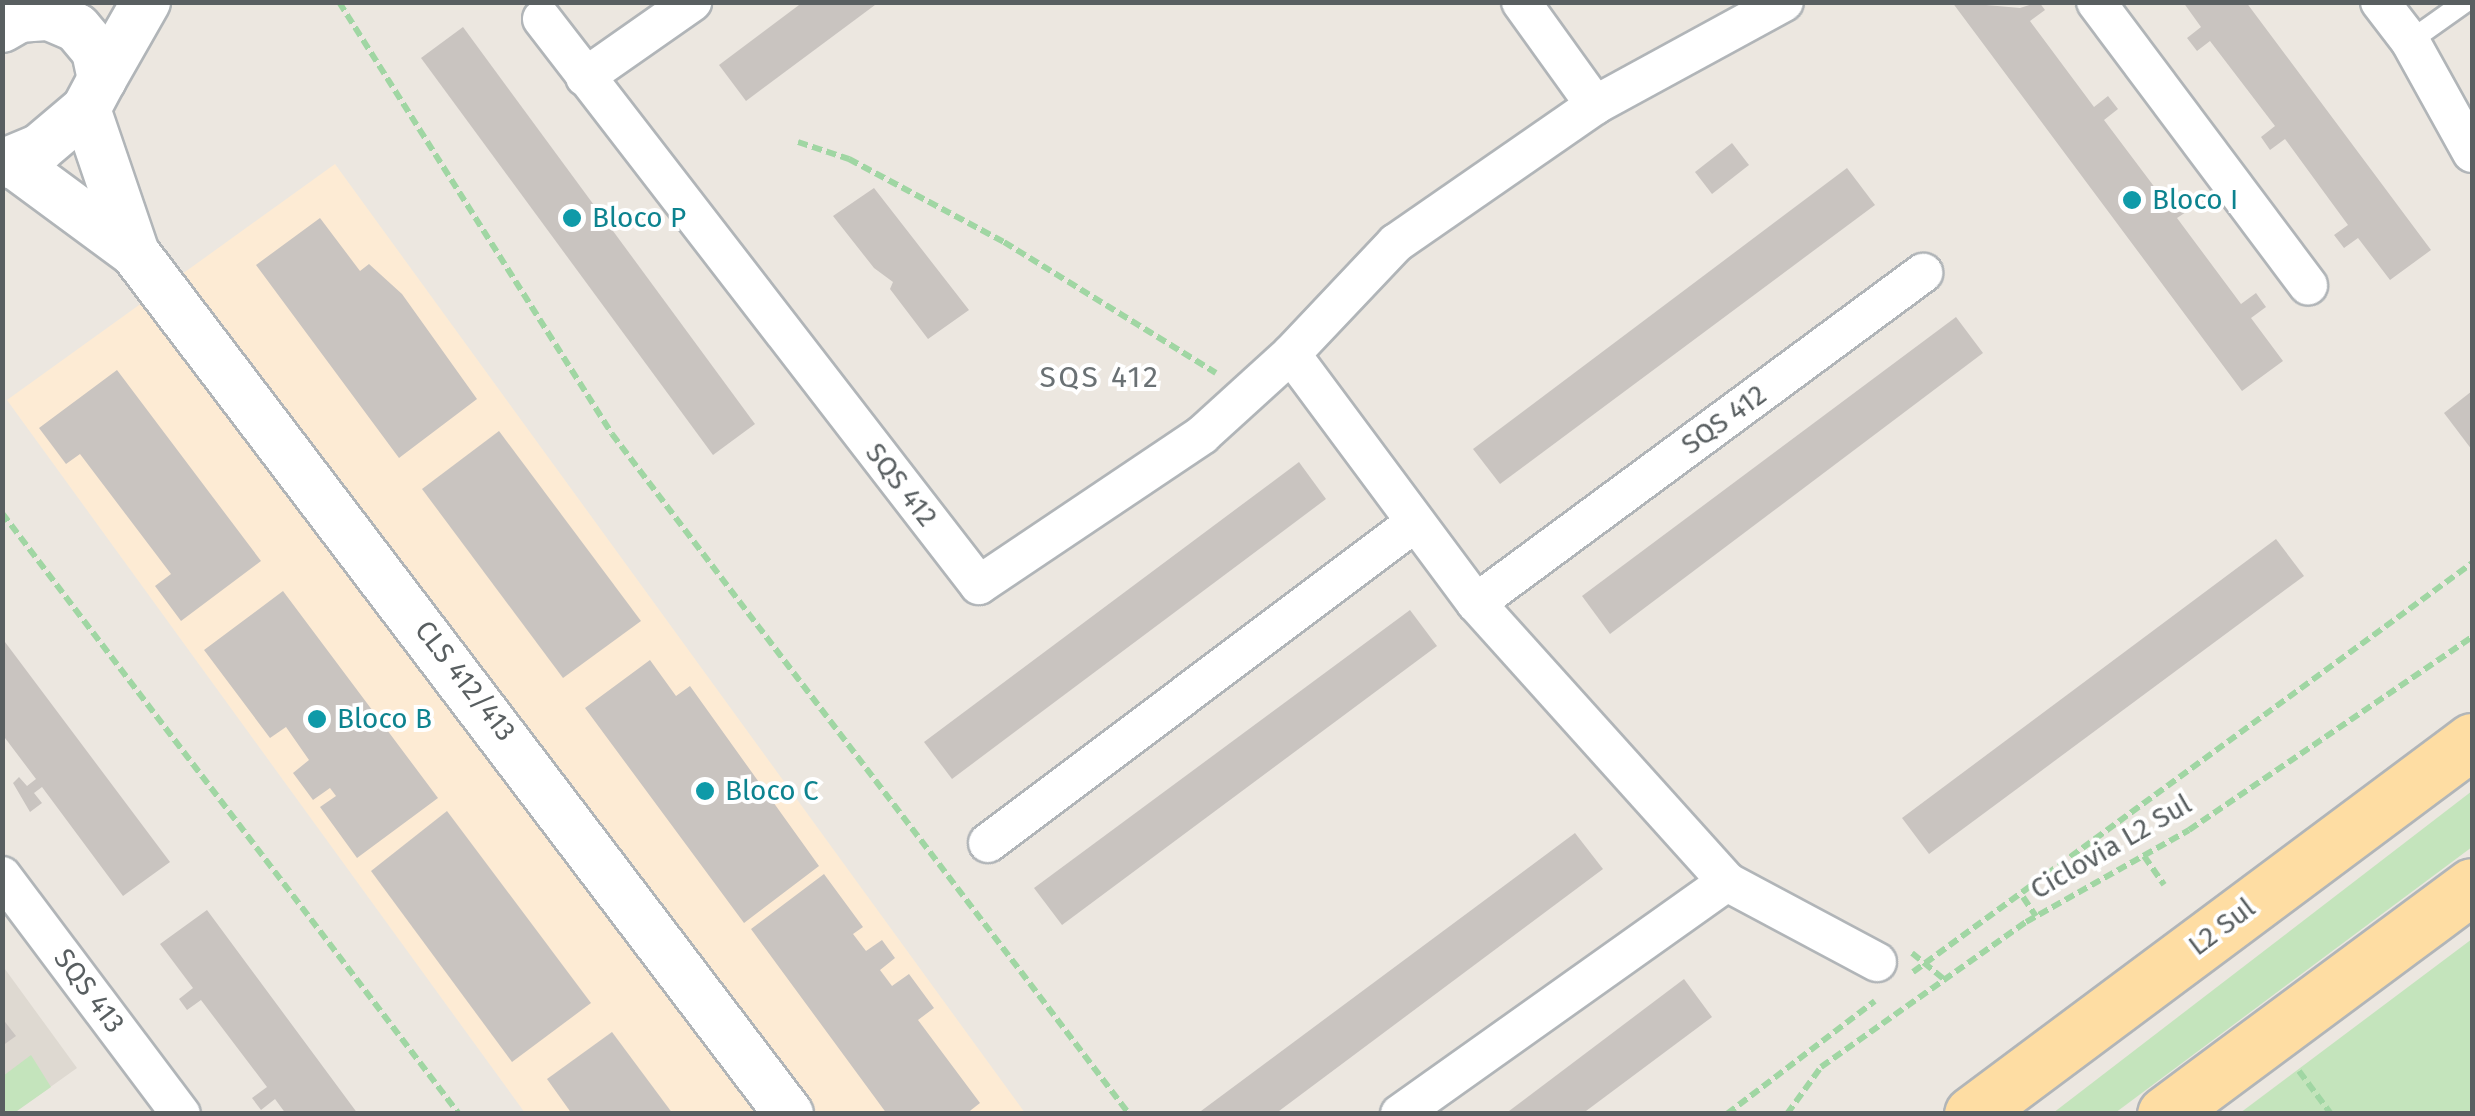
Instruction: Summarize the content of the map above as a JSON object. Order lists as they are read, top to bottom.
{
  "streets": {
    "main road": ["L2 Sul"],
    "street": ["SQS 412", "CLS 412/413", "SQS 413"],
    "path": ["Ciclovia L2 Sul"]
  },
  "districts": ["SQS 412"],
  "places": [
    "Bloco I",
    "Bloco P",
    "Bloco B",
    "Bloco C"
  ]
}
